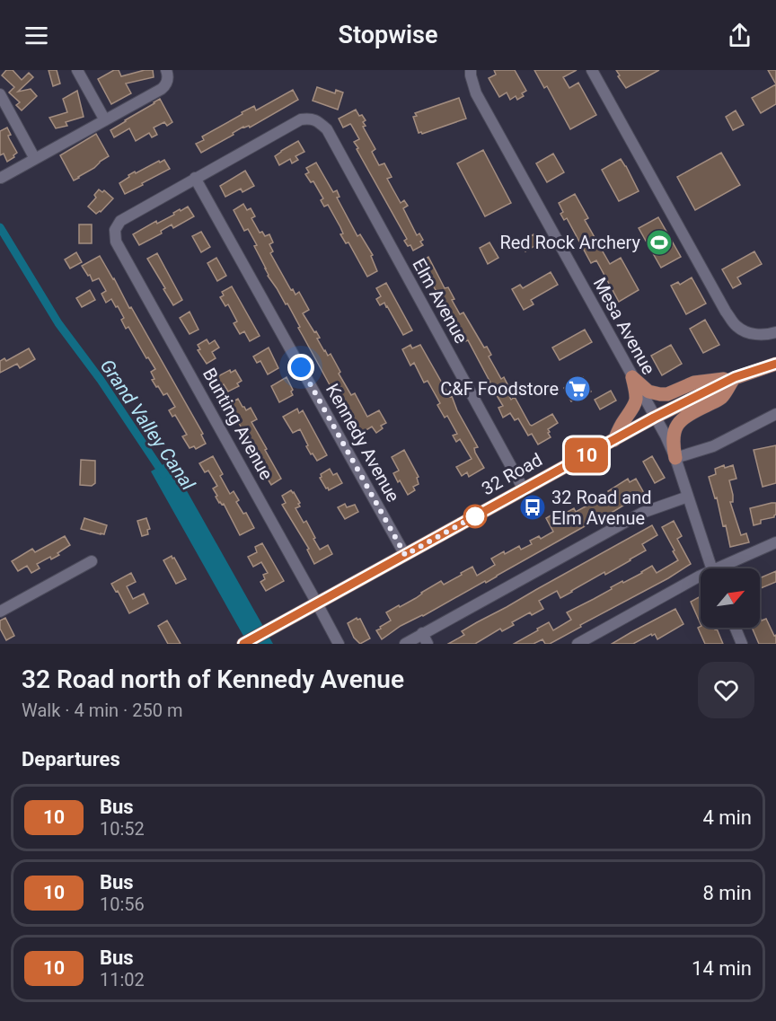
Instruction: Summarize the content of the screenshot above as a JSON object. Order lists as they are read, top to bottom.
{
  "streets": {
    "main road": ["32 Road"],
    "street": [
      "Elm Avenue",
      "Mesa Avenue",
      "Bunting Avenue",
      "Kennedy Avenue"
    ]
  },
  "crossings": [
    ["Elm Avenue", "Bunting Avenue"],
    ["Elm Avenue", "Kennedy Avenue"],
    ["Elm Avenue", "32 Road"],
    ["Mesa Avenue", "32 Road"],
    ["Bunting Avenue", "Kennedy Avenue"],
    ["Bunting Avenue", "32 Road"],
    ["Kennedy Avenue", "32 Road"]
  ],
  "water": ["Grand Valley Canal"],
  "places": {
    "sports": ["Red Rock Archery"],
    "supermarket": ["C&F Foodstore"],
    "bus stop": ["32 Road and Elm Avenue"]
  },
  "lines": ["bus line 10"],
  "north": "top right",
  "page": {
    "header": "Stopwise",
    "on_map": "10",
    "heading": [
      ["32 Road north of Kennedy Avenue", "Walk · 4 min · 250 m"],
      "Departures"
    ],
    "list": [
      {
        "mark": "10",
        "name": "Bus",
        "note": "10:52",
        "value": "4 min"
      },
      {
        "mark": "10",
        "name": "Bus",
        "note": "10:56",
        "value": "8 min"
      },
      {
        "mark": "10",
        "name": "Bus",
        "note": "11:02",
        "value": "14 min"
      }
    ]
  }
}
